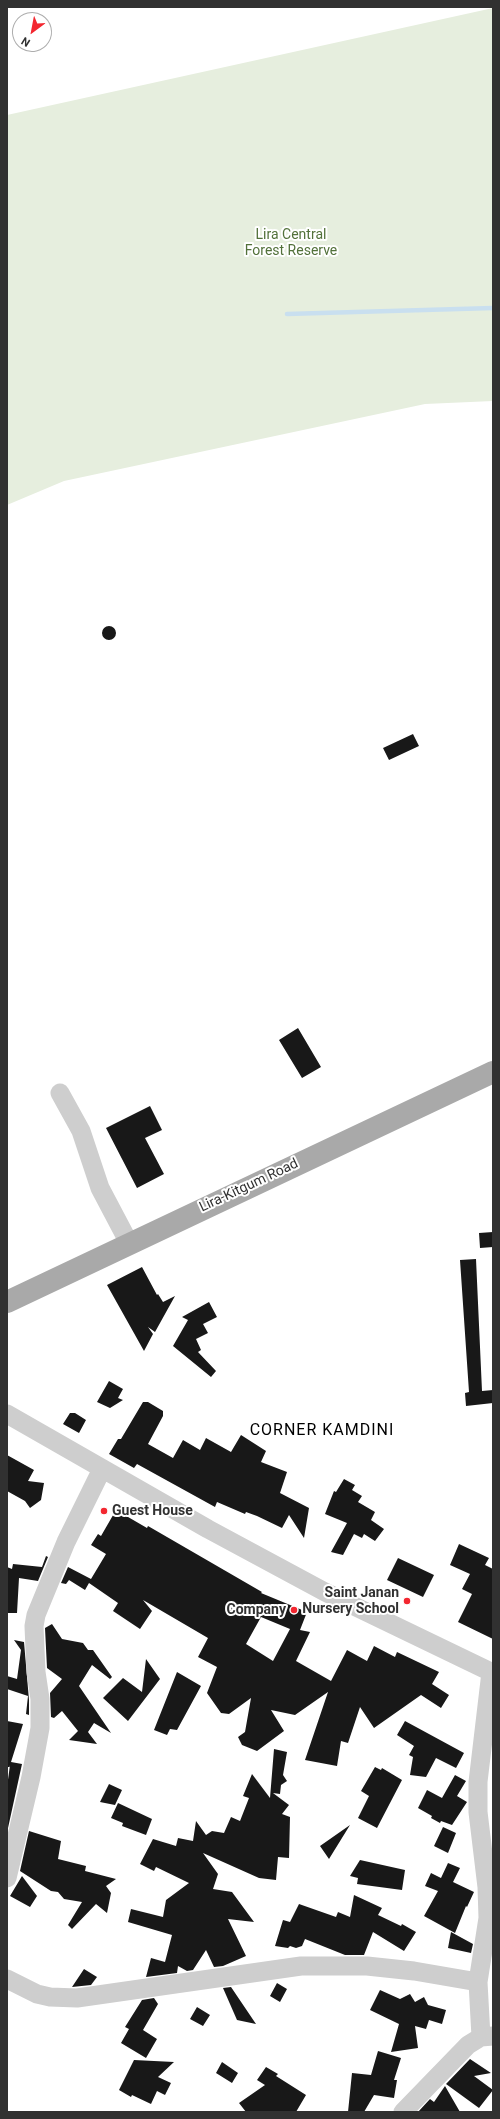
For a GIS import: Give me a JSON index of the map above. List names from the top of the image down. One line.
{"streets":{"main road":["Lira-Kitgum Road"]},"districts":["CORNER KAMDINI"],"parks":["Lira Central Forest Reserve"],"places":["Guest House","Saint Janan Nursery School","Company"],"north":"bottom left"}
